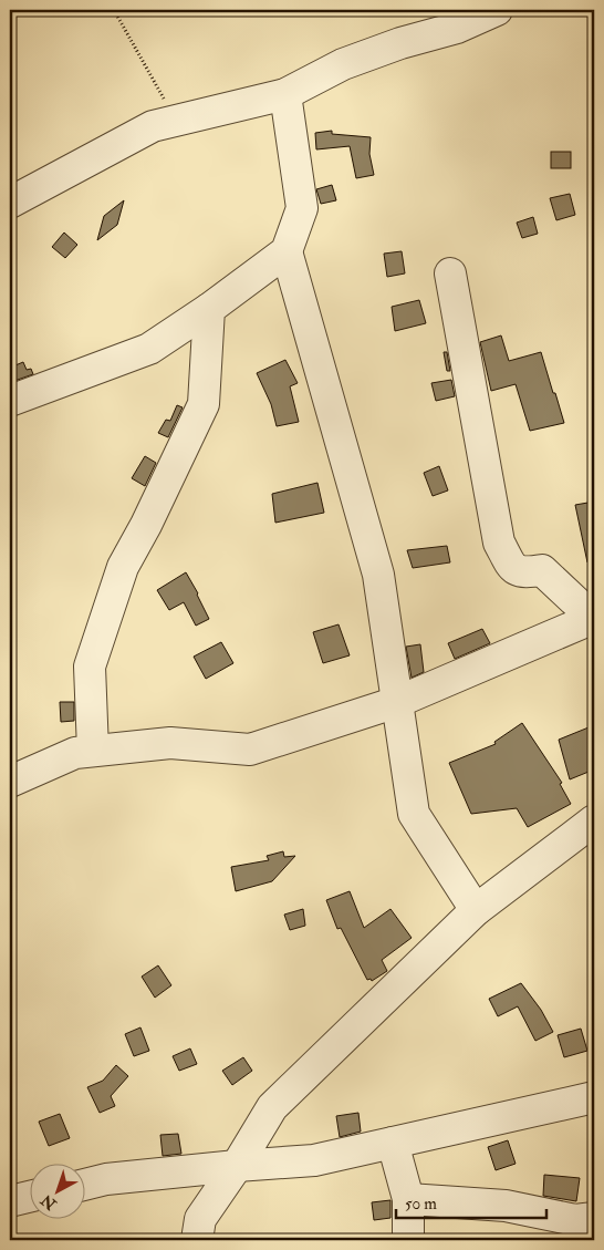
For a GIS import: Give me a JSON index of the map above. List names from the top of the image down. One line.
{"scale_bar":"50 m","north":"bottom left"}
